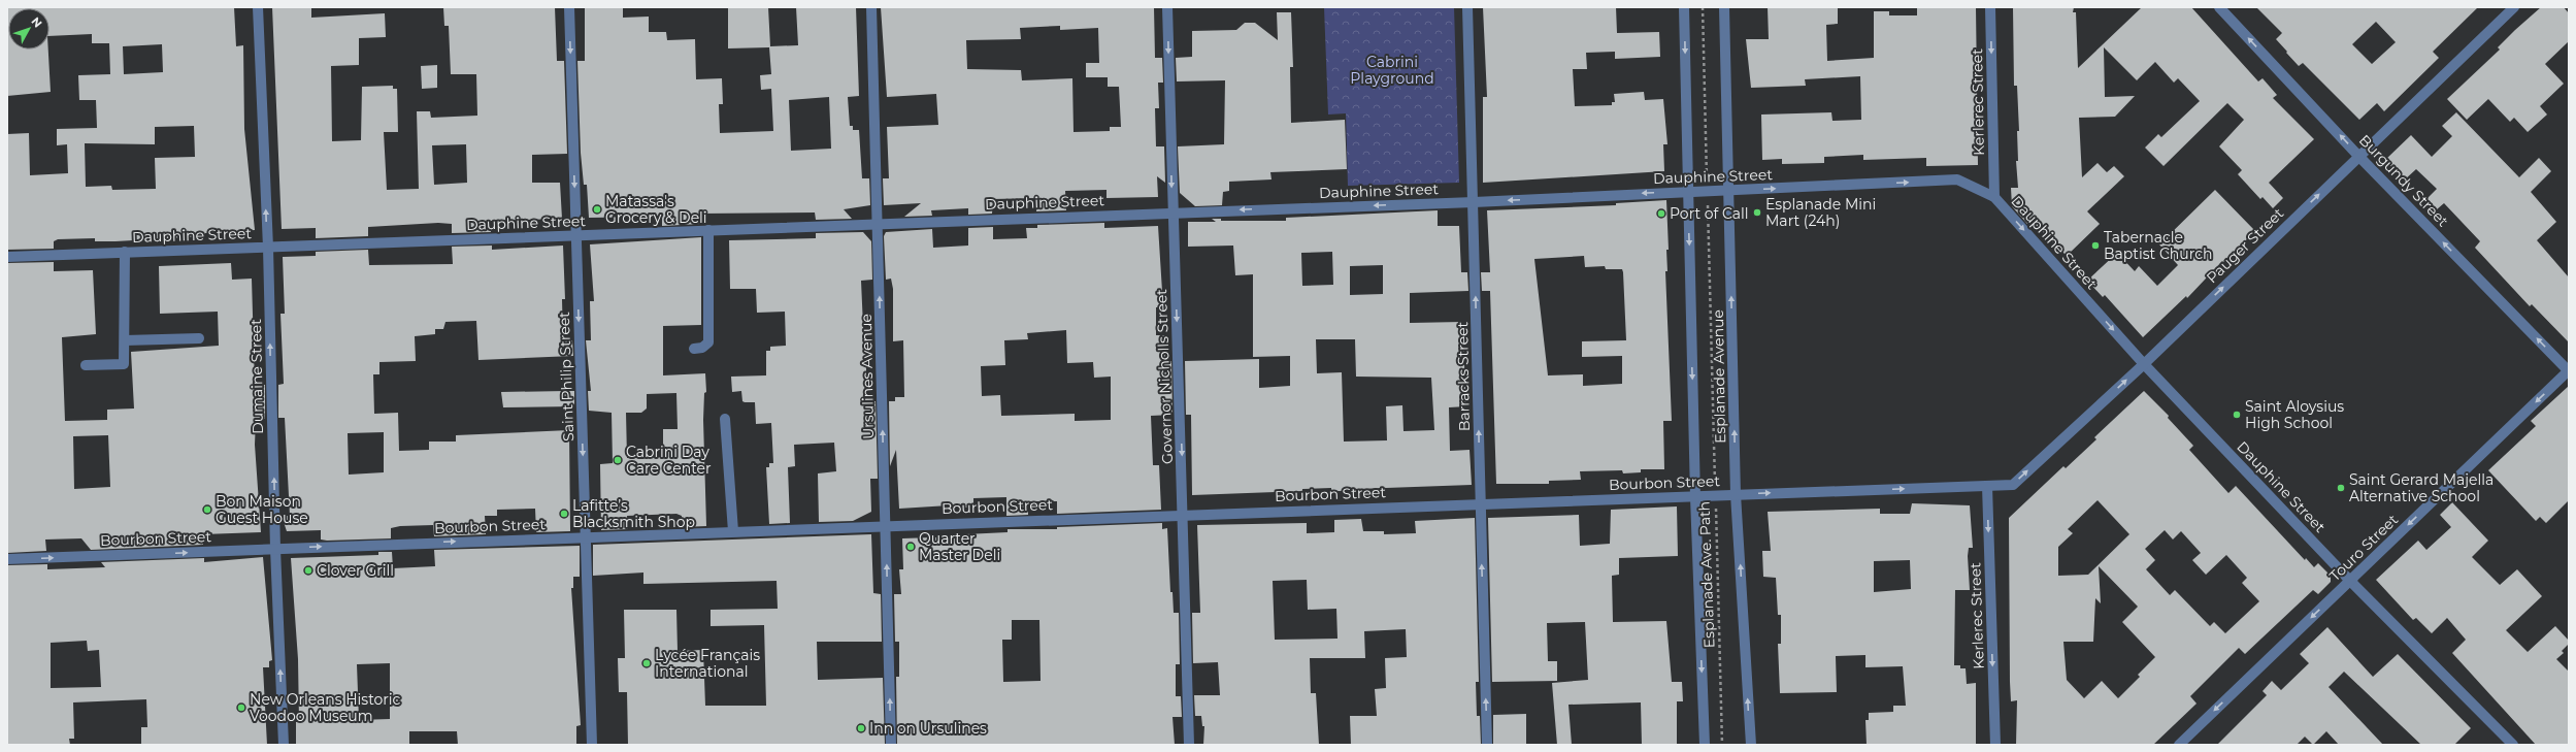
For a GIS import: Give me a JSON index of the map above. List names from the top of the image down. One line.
{"streets":{"street":["Kerlerec Street","Dauphine Street","Burgundy Street","Pauger Street","Dumaine Street","Saint Philip Street","Ursulines Avenue","Governor Nicholls Street","Barracks Street","Esplanade Avenue","Bourbon Street","Touro Street"],"path":["Esplanade Ave. Path"]},"crossings":[["Kerlerec Street","Dauphine Street"],["Kerlerec Street","Pauger Street"],["Kerlerec Street","Bourbon Street"],["Dauphine Street","Pauger Street"],["Dauphine Street","Dumaine Street"],["Dauphine Street","Saint Philip Street"],["Dauphine Street","Ursulines Avenue"],["Dauphine Street","Governor Nicholls Street"],["Dauphine Street","Barracks Street"],["Dauphine Street","Esplanade Avenue"],["Dauphine Street","Touro Street"],["Dauphine Street","Esplanade Ave. Path"],["Burgundy Street","Pauger Street"],["Burgundy Street","Touro Street"],["Pauger Street","Bourbon Street"],["Dumaine Street","Bourbon Street"],["Saint Philip Street","Bourbon Street"],["Ursulines Avenue","Bourbon Street"],["Governor Nicholls Street","Bourbon Street"],["Barracks Street","Bourbon Street"],["Esplanade Avenue","Bourbon Street"],["Bourbon Street","Esplanade Ave. Path"]],"one_way":["Kerlerec Street","Burgundy Street","Pauger Street","Dumaine Street","Saint Philip Street","Ursulines Avenue","Governor Nicholls Street","Barracks Street","Bourbon Street","Touro Street"],"parks":["Cabrini Playground"],"places":["Matassa's Grocery & Deli","Esplanade Mini Mart (24h)","Port of Call","Tabernacle Baptist Church","Saint Aloysius High School","Cabrini Day Care Center","Saint Gerard Majella Alternative School","Bon Maison Guest House","Lafitte’s Blacksmith Shop","Quarter Master Deli","Clover Grill","Lycée Français International","New Orleans Historic Voodoo Museum","Inn on Ursulines"],"north":"top right"}
